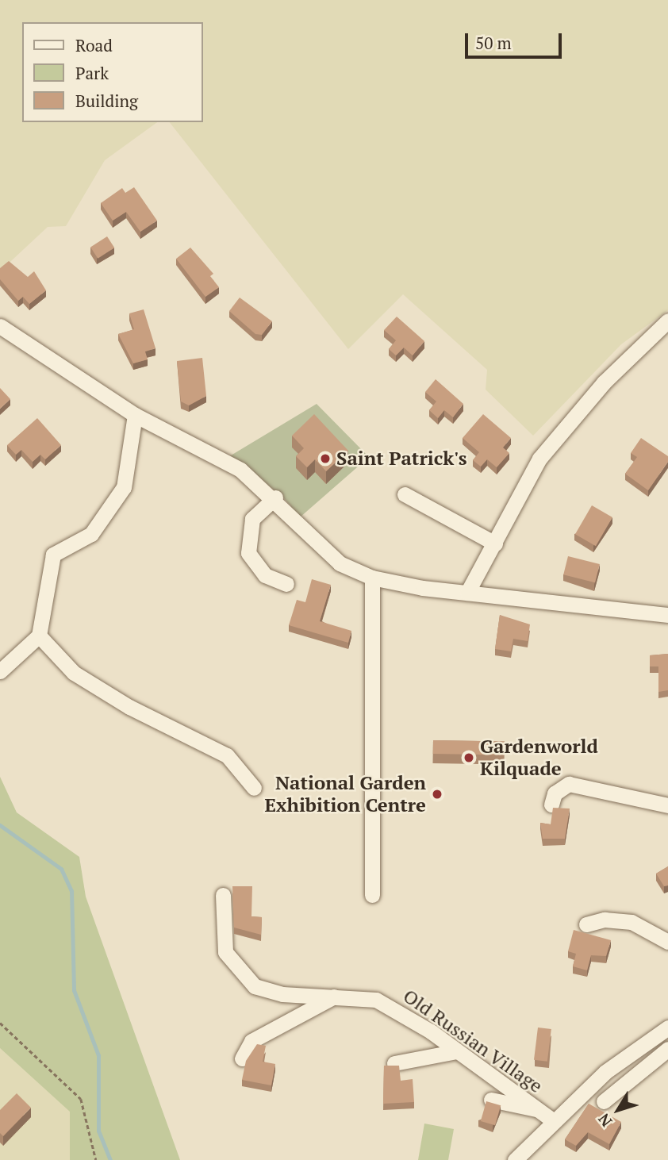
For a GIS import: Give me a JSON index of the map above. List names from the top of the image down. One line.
{"streets":{"street":["Old Russian Village"]},"places":["Saint Patrick's","Gardenworld Kilquade","National Garden Exhibition Centre"],"legend":["Road","Park","Building"],"scale_bar":"50 m","north":"bottom left"}
